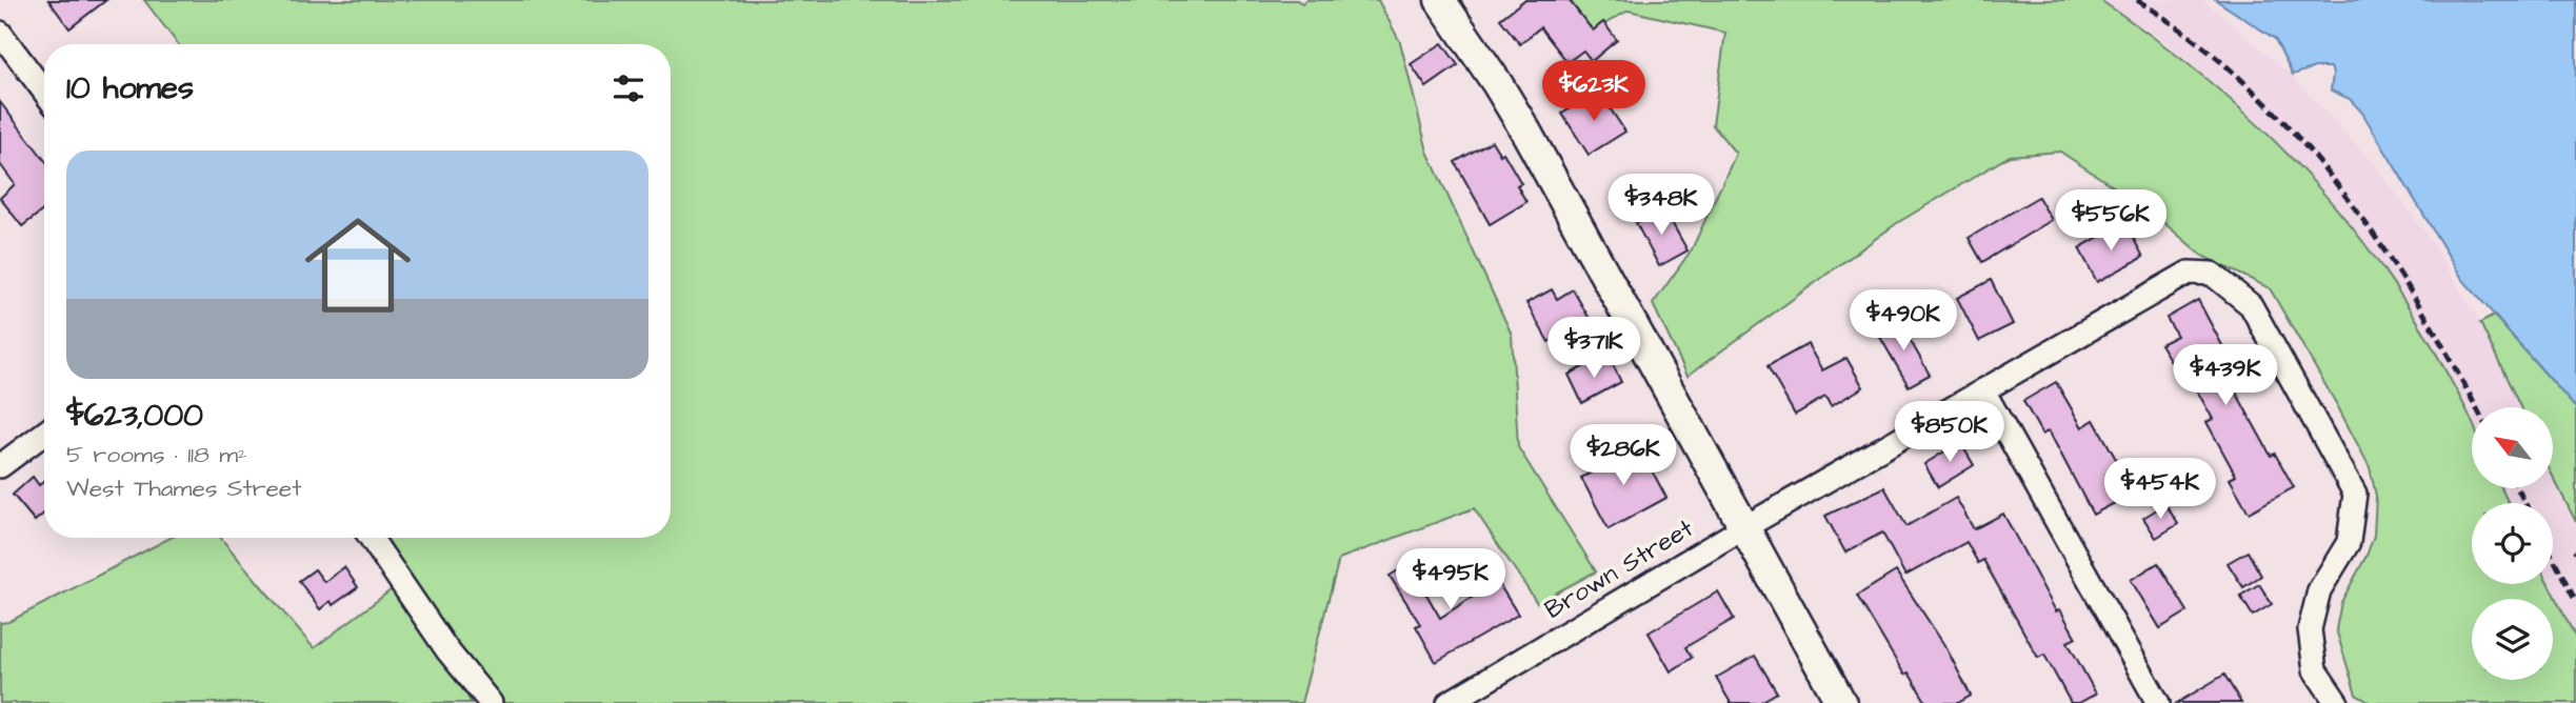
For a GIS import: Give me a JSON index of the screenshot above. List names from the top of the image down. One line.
{"streets":{"street":["Brown Street"]},"north":"top left","page":{"heading":"10 homes","price":["$623K","$348K","$556K","$490K","$371K","$439K","$850K","$286K","$454K","$495K"],"list":[{"name":"$623,000","note":"5 rooms · 118 m² · West Thames Street"}]}}
